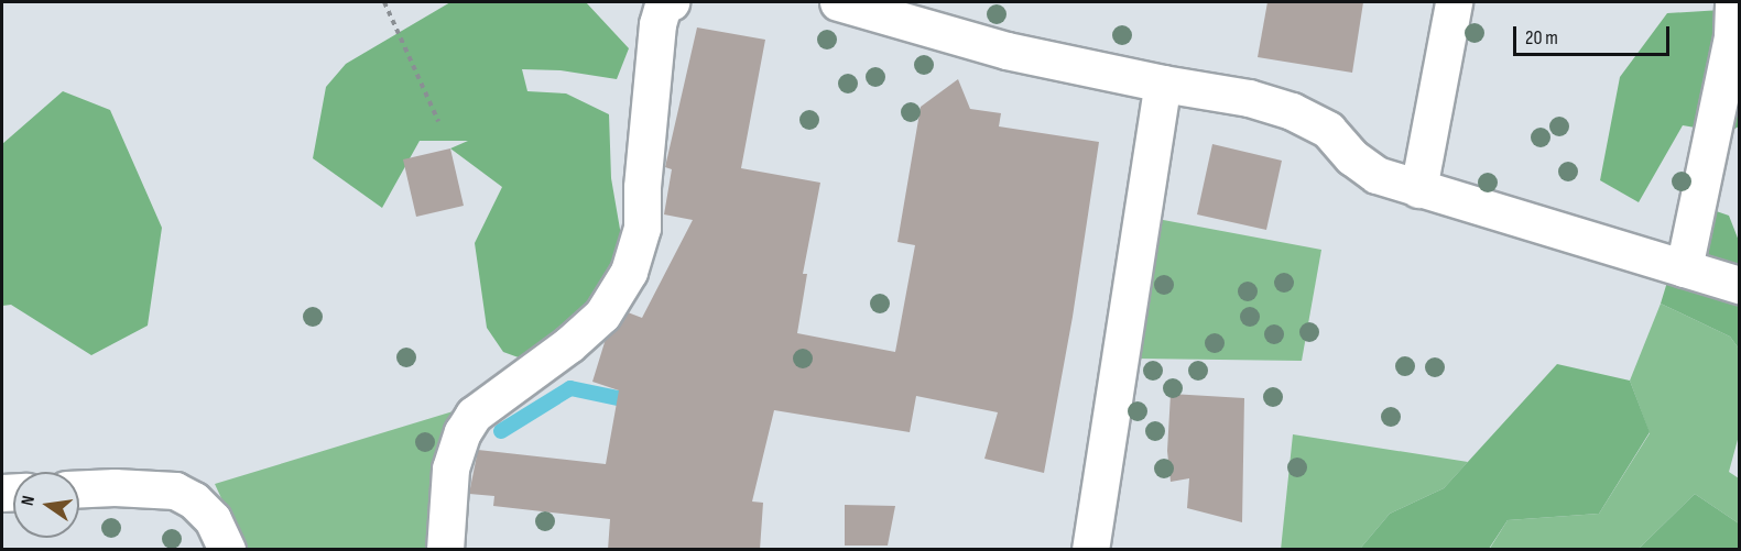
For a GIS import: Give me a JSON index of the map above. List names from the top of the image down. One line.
{"scale_bar":"20 m","north":"left"}
